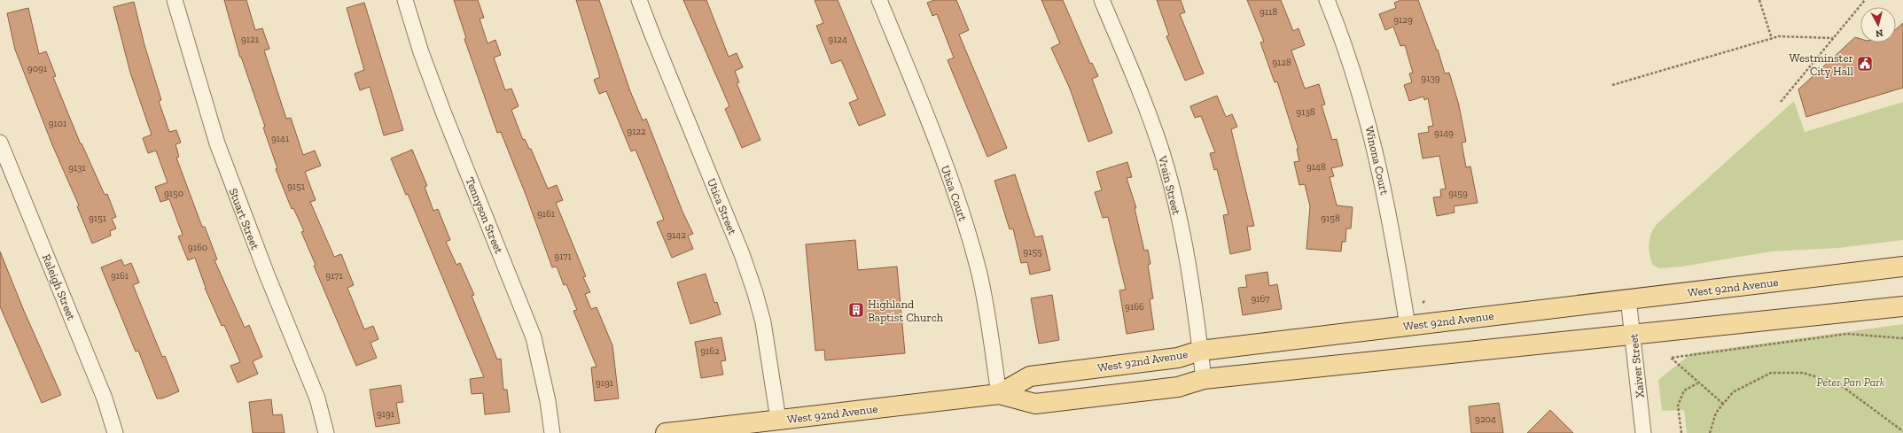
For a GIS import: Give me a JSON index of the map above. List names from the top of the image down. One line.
{"streets":{"main road":["West 92nd Avenue"],"street":["Winona Court","Vrain Street","Utica Court","Utica Street","Tennyson Street","Stuart Street","Raleigh Street","Xaiver Street"]},"crossings":[["Winona Court","West 92nd Avenue"],["Vrain Street","West 92nd Avenue"],["Utica Court","West 92nd Avenue"],["Utica Street","West 92nd Avenue"],["West 92nd Avenue","Xaiver Street"]],"parks":["Peter Pan Park"],"places":{"public building":["Westminster City Hall"],"building":["Highland Baptist Church"]},"house_numbers":["9118","9129","9121","9124","9128","9091","9139","9138","9101","9122","9149","9141","9148","9131","9151","9150","9159","9161","9151","9158","9142","9160","9155","9171","9161","9171","9167","9166","9162","9191","9191","9204"],"north":"bottom"}
